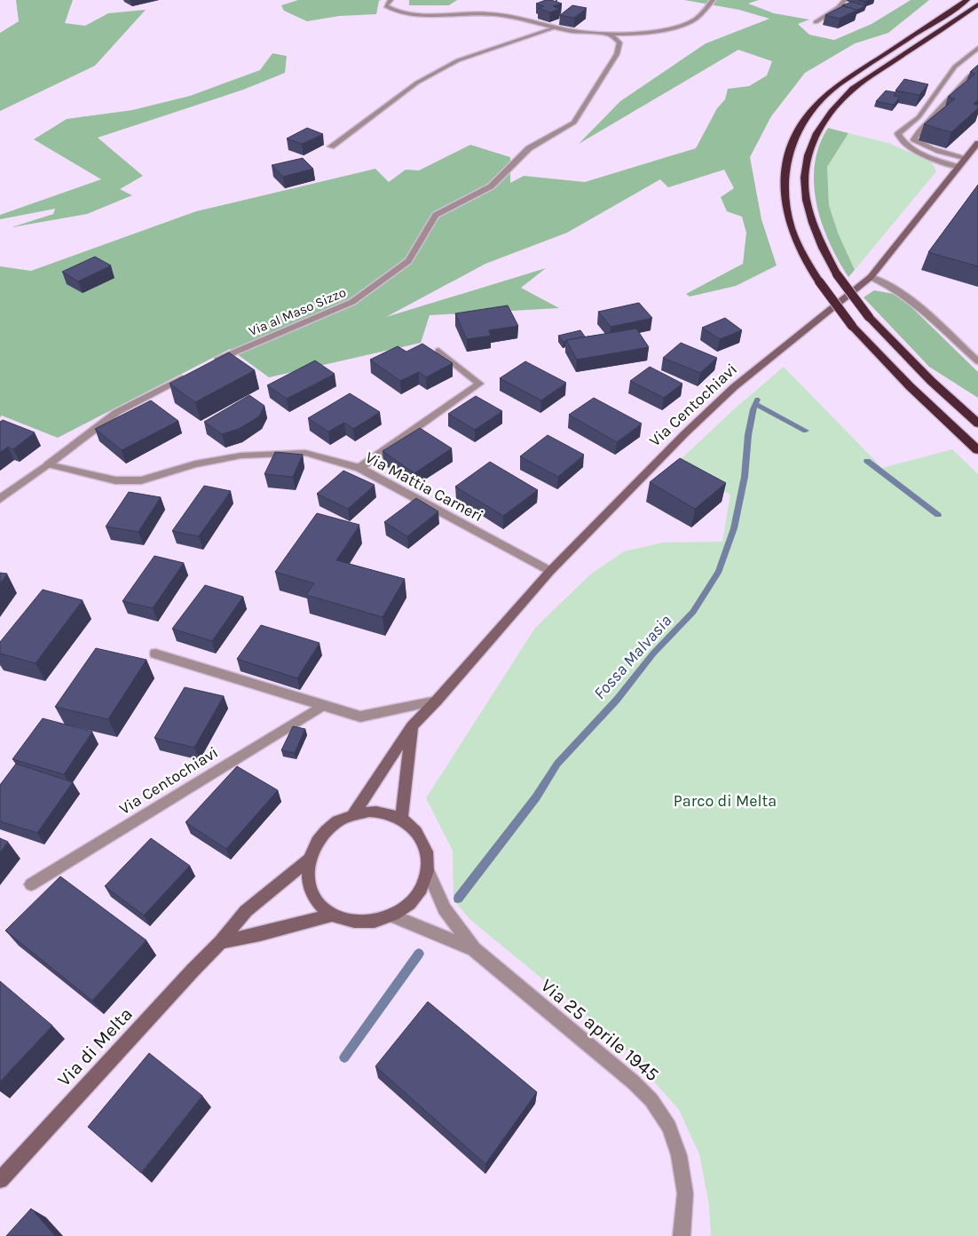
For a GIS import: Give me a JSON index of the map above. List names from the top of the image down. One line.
{"streets":{"street":["Via al Maso Sizzo","Via Centochiavi","Via Mattia Carneri","Via 25 aprile 1945","Via di Melta"]},"crossings":[["Via Centochiavi","Via Mattia Carneri"],["Via Centochiavi","Via 25 aprile 1945"],["Via Centochiavi","Via di Melta"],["Via 25 aprile 1945","Via di Melta"]],"water":["Fossa Malvasia"],"parks":["Parco di Melta"]}
